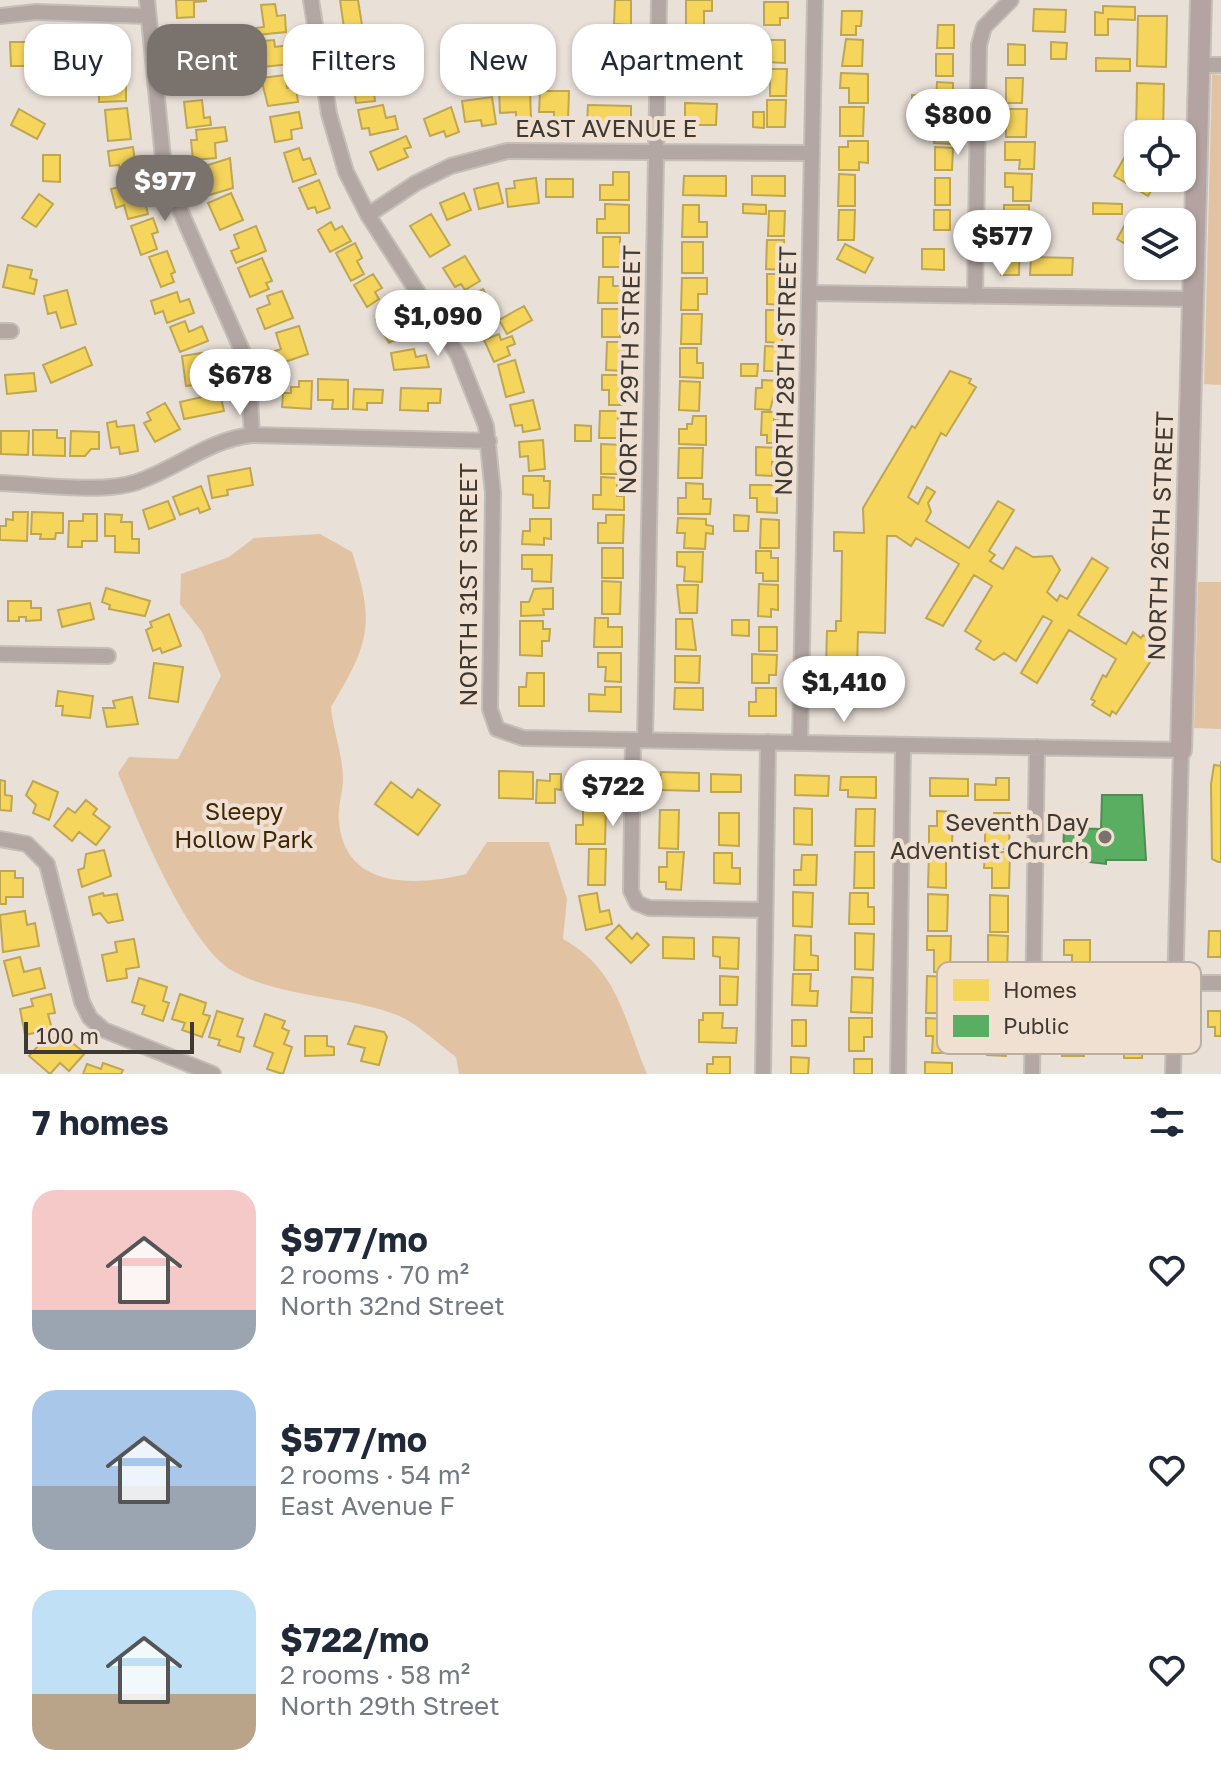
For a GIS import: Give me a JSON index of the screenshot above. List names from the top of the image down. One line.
{"streets":{"street":["EAST AVENUE E","NORTH 29TH STREET","NORTH 28TH STREET","NORTH 26TH STREET","NORTH 31ST STREET"]},"crossings":[["EAST AVENUE E","NORTH 29TH STREET"],["EAST AVENUE E","NORTH 28TH STREET"],["EAST AVENUE E","NORTH 31ST STREET"],["NORTH 29TH STREET","NORTH 31ST STREET"]],"parks":["Sleepy Hollow Park"],"places":["Seventh Day Adventist Church"],"legend":["Homes","Public"],"scale_bar":"100 m","page":{"chip":["Buy","Rent","Filters","New","Apartment"],"price":["$800","$977","$577","$1,090","$678","$1,410","$722"],"scale":"100 m","heading":"7 homes","list":[{"name":"$977/mo","note":"2 rooms · 70 m² · North 32nd Street"},{"name":"$577/mo","note":"2 rooms · 54 m² · East Avenue F"},{"name":"$722/mo","note":"2 rooms · 58 m² · North 29th Street"}]}}
